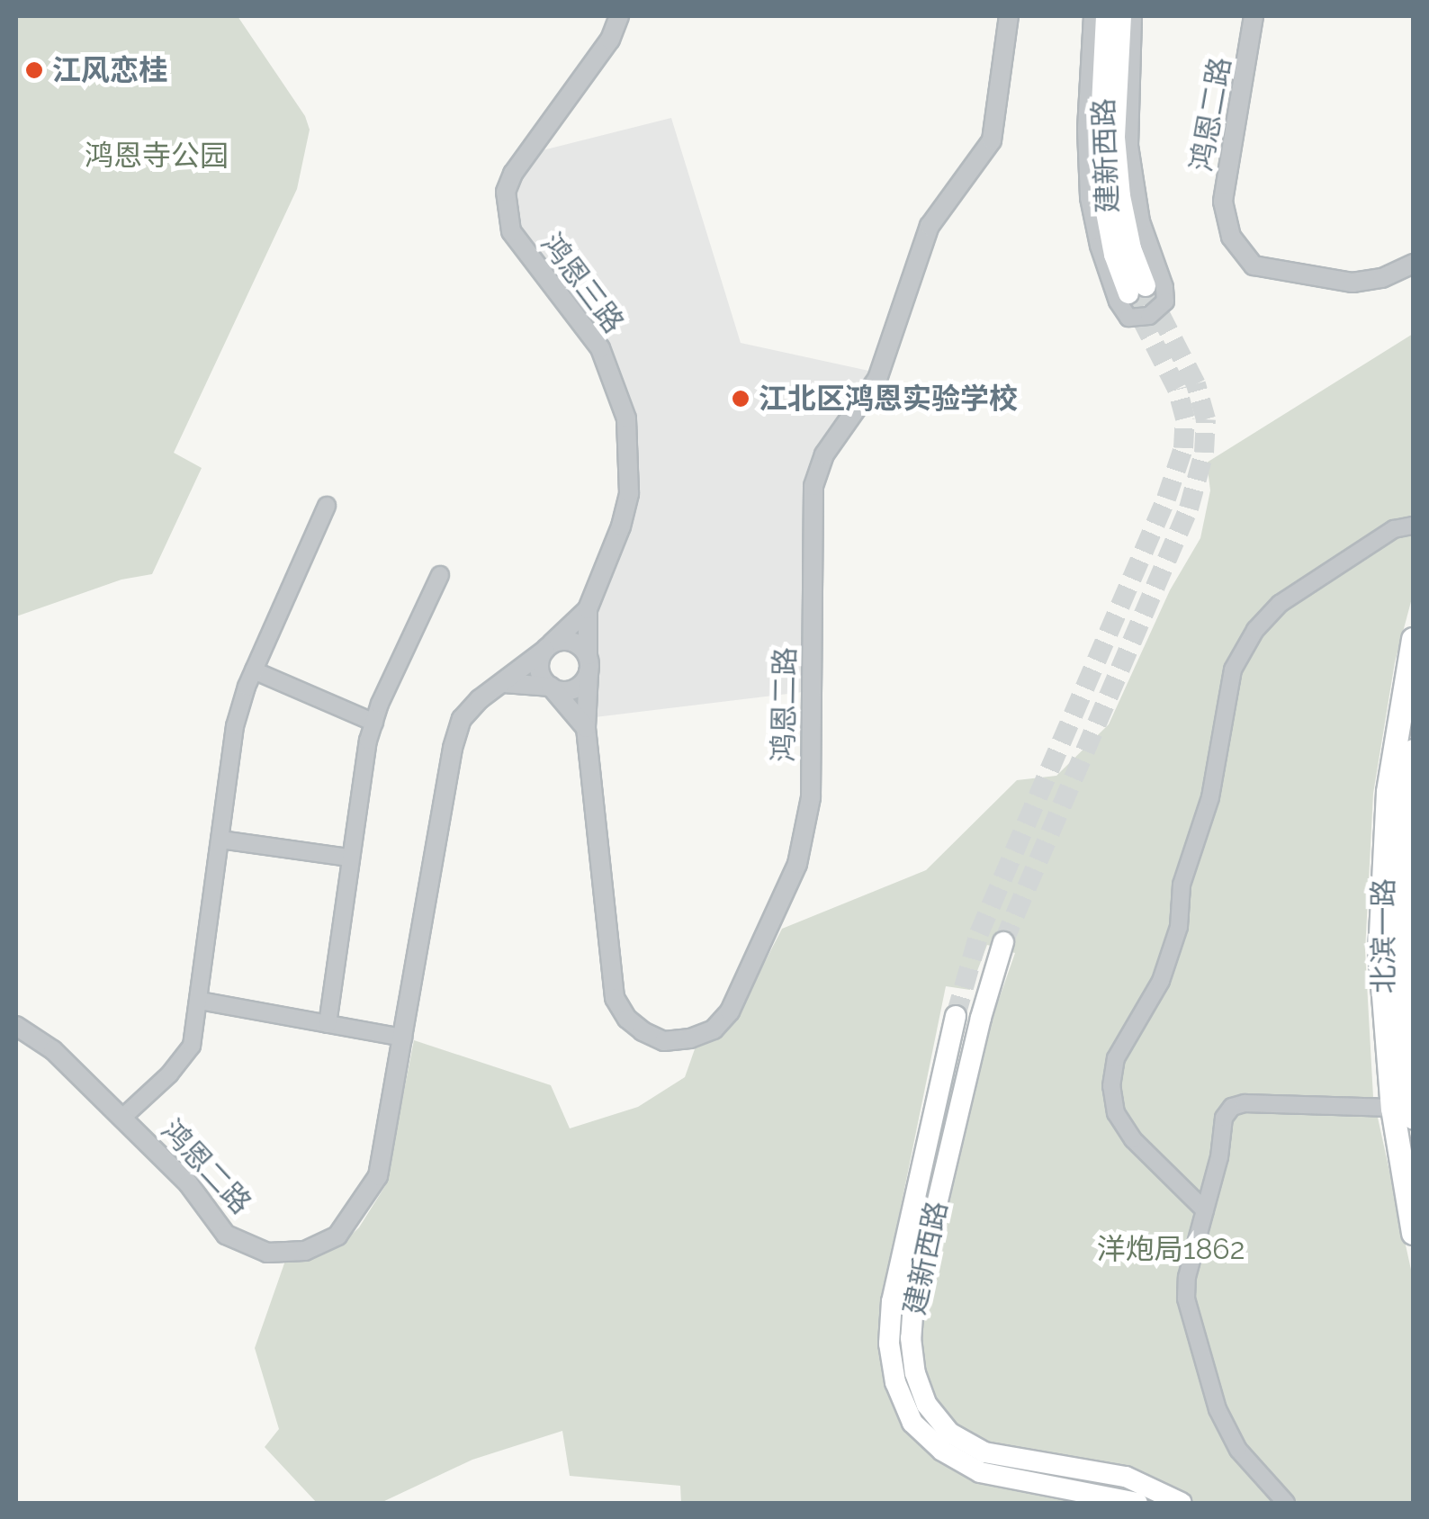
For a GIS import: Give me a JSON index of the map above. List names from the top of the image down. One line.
{"streets":{"main road":["建新西路","北滨一路"],"street":["鸿恩二路","鸿恩三路"]},"crossings":[["鸿恩二路","鸿恩三路"]],"parks":["鸿恩寺公园","洋炮局1862"],"places":["江风恋桂","江北区鸿恩实验学校"]}
